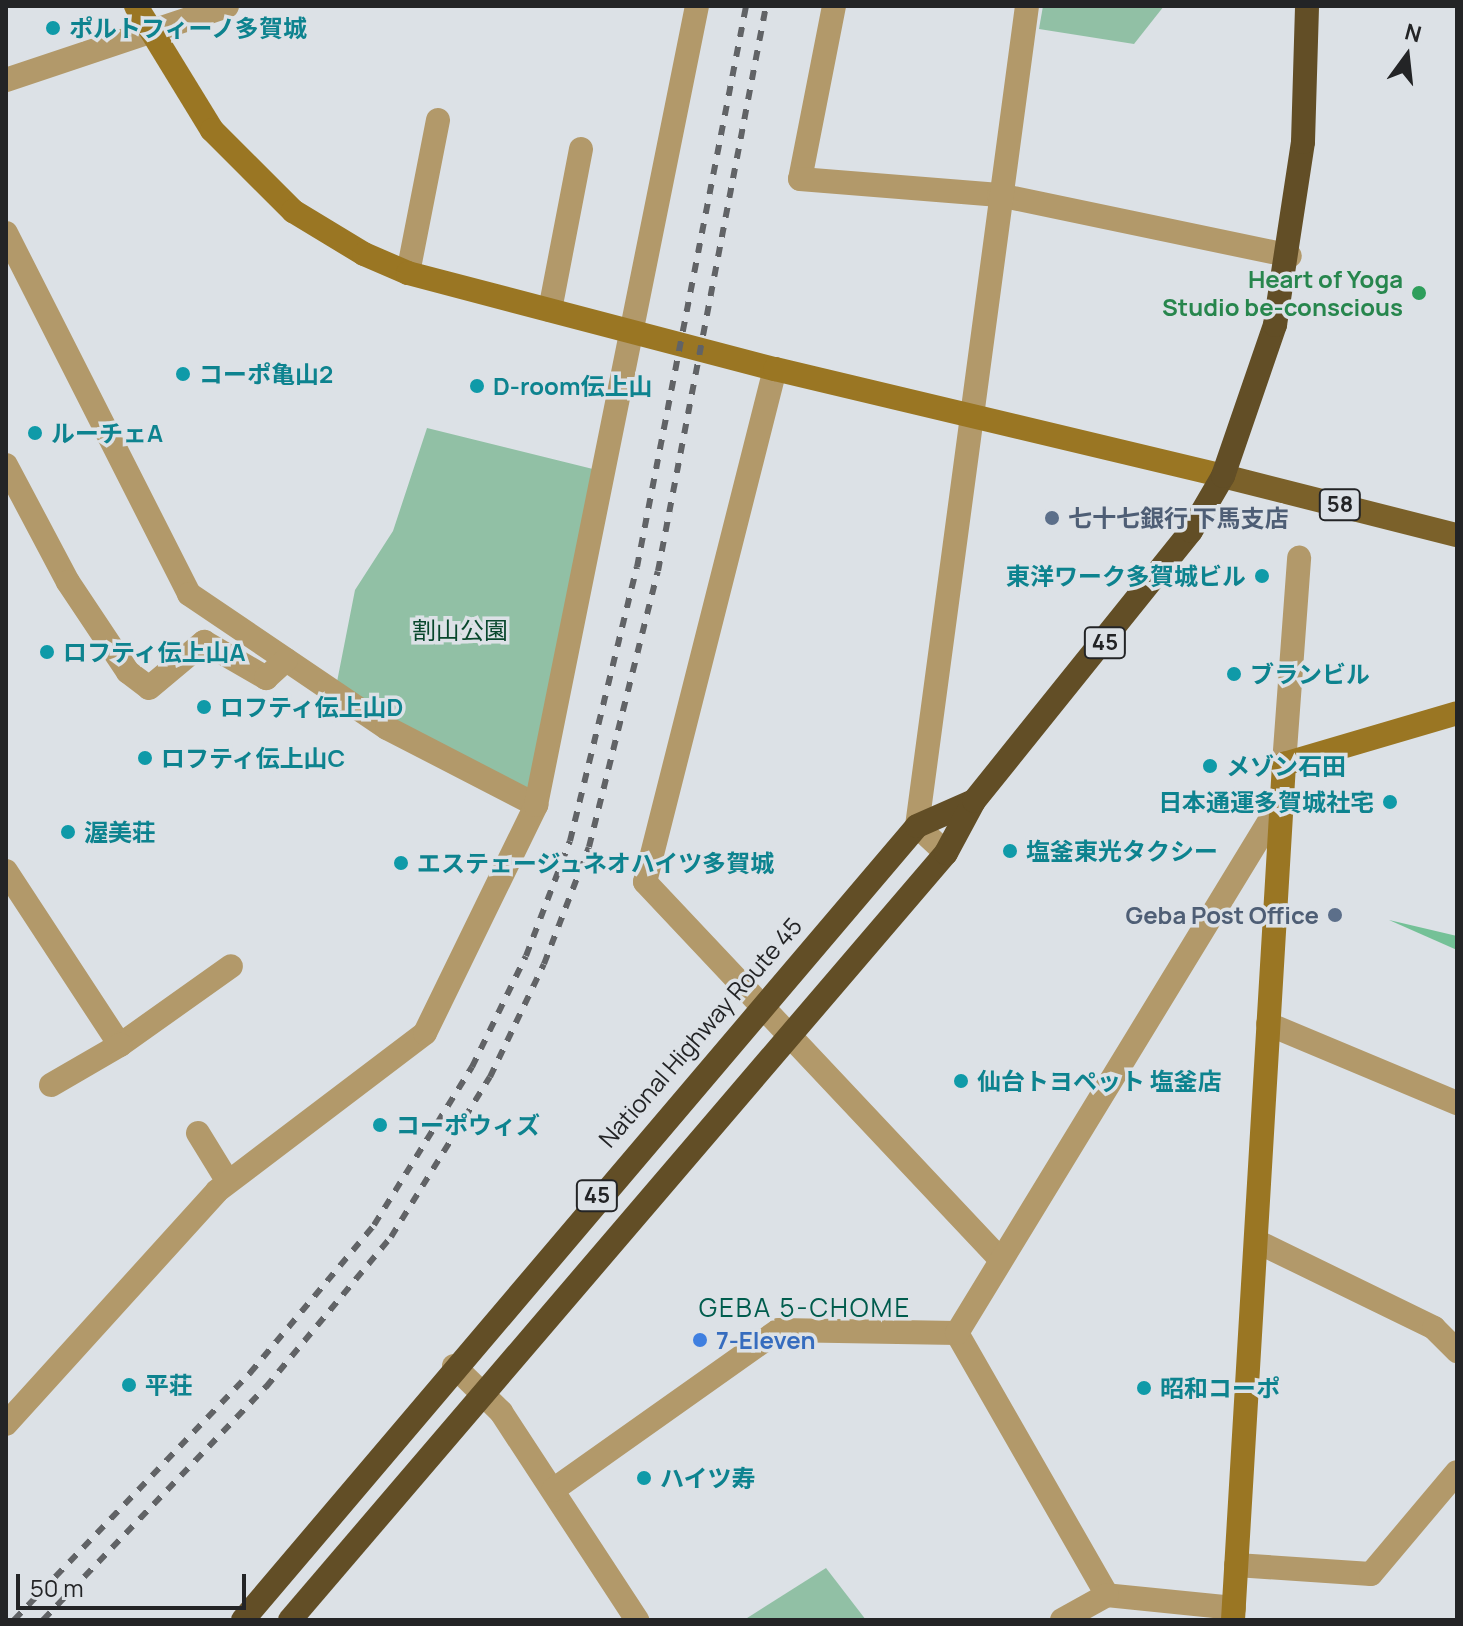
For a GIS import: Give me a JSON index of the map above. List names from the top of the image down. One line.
{"streets":{"highway":["45","National Highway Route 45"],"main road":["58"]},"crossings":[["58","National Highway Route 45"]],"districts":["GEBA 5-CHOME"],"parks":["割山公園"],"places":["ポルトフィーノ多賀城","Heart of Yoga Studio be-conscious","コーポ亀山2","D-room伝上山","ルーチェA","七十七銀行 下馬支店","東洋ワーク多賀城ビル","ロフティ伝上山A","ブランビル","ロフティ伝上山D","ロフティ伝上山C","メゾン石田","日本通運多賀城社宅","渥美荘","塩釜東光タクシー","エステェージュネオハイツ多賀城","Geba Post Office","仙台トヨペット 塩釜店","コーポウィズ","7-Eleven","平荘","昭和コーポ","ハイツ寿"],"scale_bar":"50 m","north":"top"}
